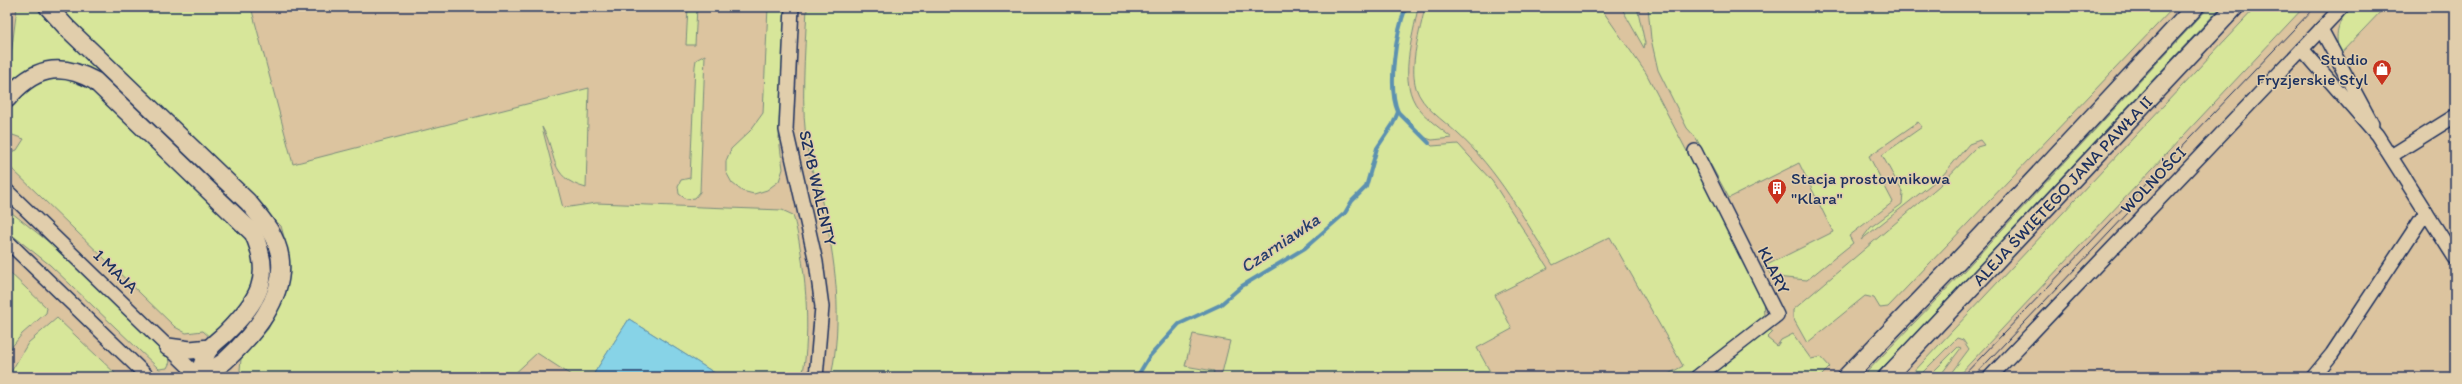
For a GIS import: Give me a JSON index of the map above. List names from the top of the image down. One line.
{"streets":{"main road":["ALEJA ŚWIĘTEGO JANA PAWŁA II"],"street":["WOLNOŚCI","SZYB WALENTY","KLARY","1 MAJA"]},"water":["Czarniawka"],"places":{"shop":["Studio Fryzjerskie Styl"],"building":["Stacja prostownikowa \"Klara\""]}}
